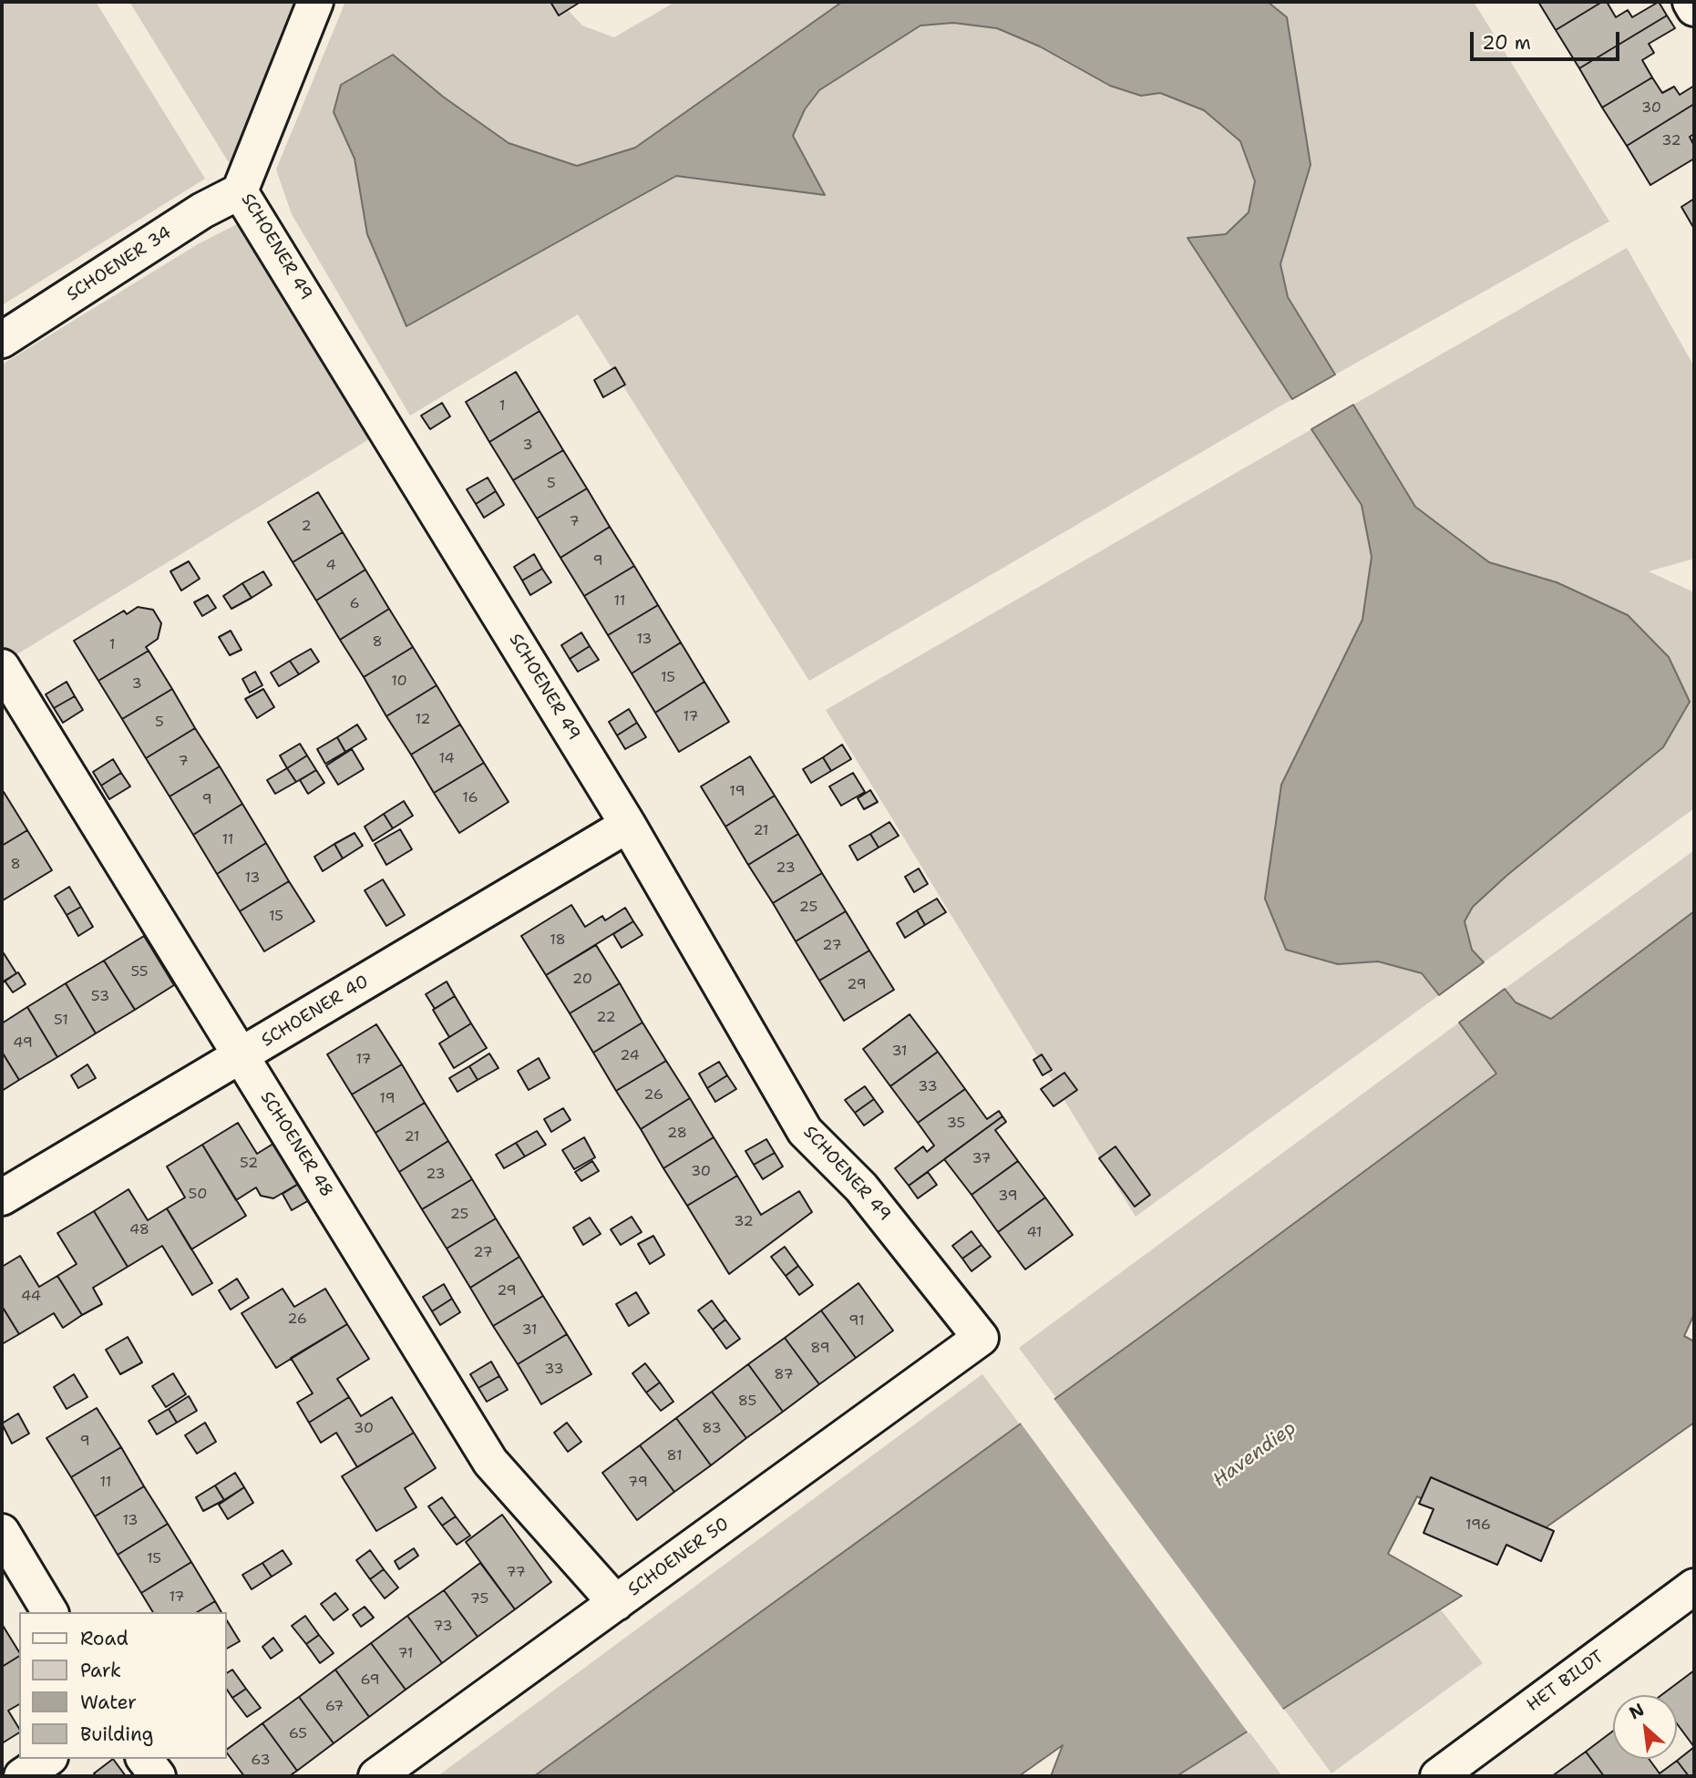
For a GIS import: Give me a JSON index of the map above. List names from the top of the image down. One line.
{"streets":{"street":["SCHOENER 49","SCHOENER 34","SCHOENER 40","SCHOENER 48","SCHOENER 50","HET BILDT"]},"crossings":[["SCHOENER 49","SCHOENER 34"],["SCHOENER 49","SCHOENER 40"],["SCHOENER 49","SCHOENER 50"],["SCHOENER 40","SCHOENER 48"],["SCHOENER 48","SCHOENER 50"]],"water":["Havendiep"],"house_numbers":["30","32","1","3","5","7","2","9","4","11","6","13","8","1","15","10","3","17","12","5","14","7","19","16","9","21","11","8","23","13","25","15","18","27","55","20","29","53","22","51","49","31","24","17","33","26","19","35","28","21","37","52","30","23","50","39","25","32","48","41","27","29","44","26","91","31","89","33","87","85","30","83","9","81","11","79","13","196","15","77","17","75","73","71","69","67","65","63"],"legend":["Road","Park","Water","Building"],"scale_bar":"20 m","north":"top left"}
